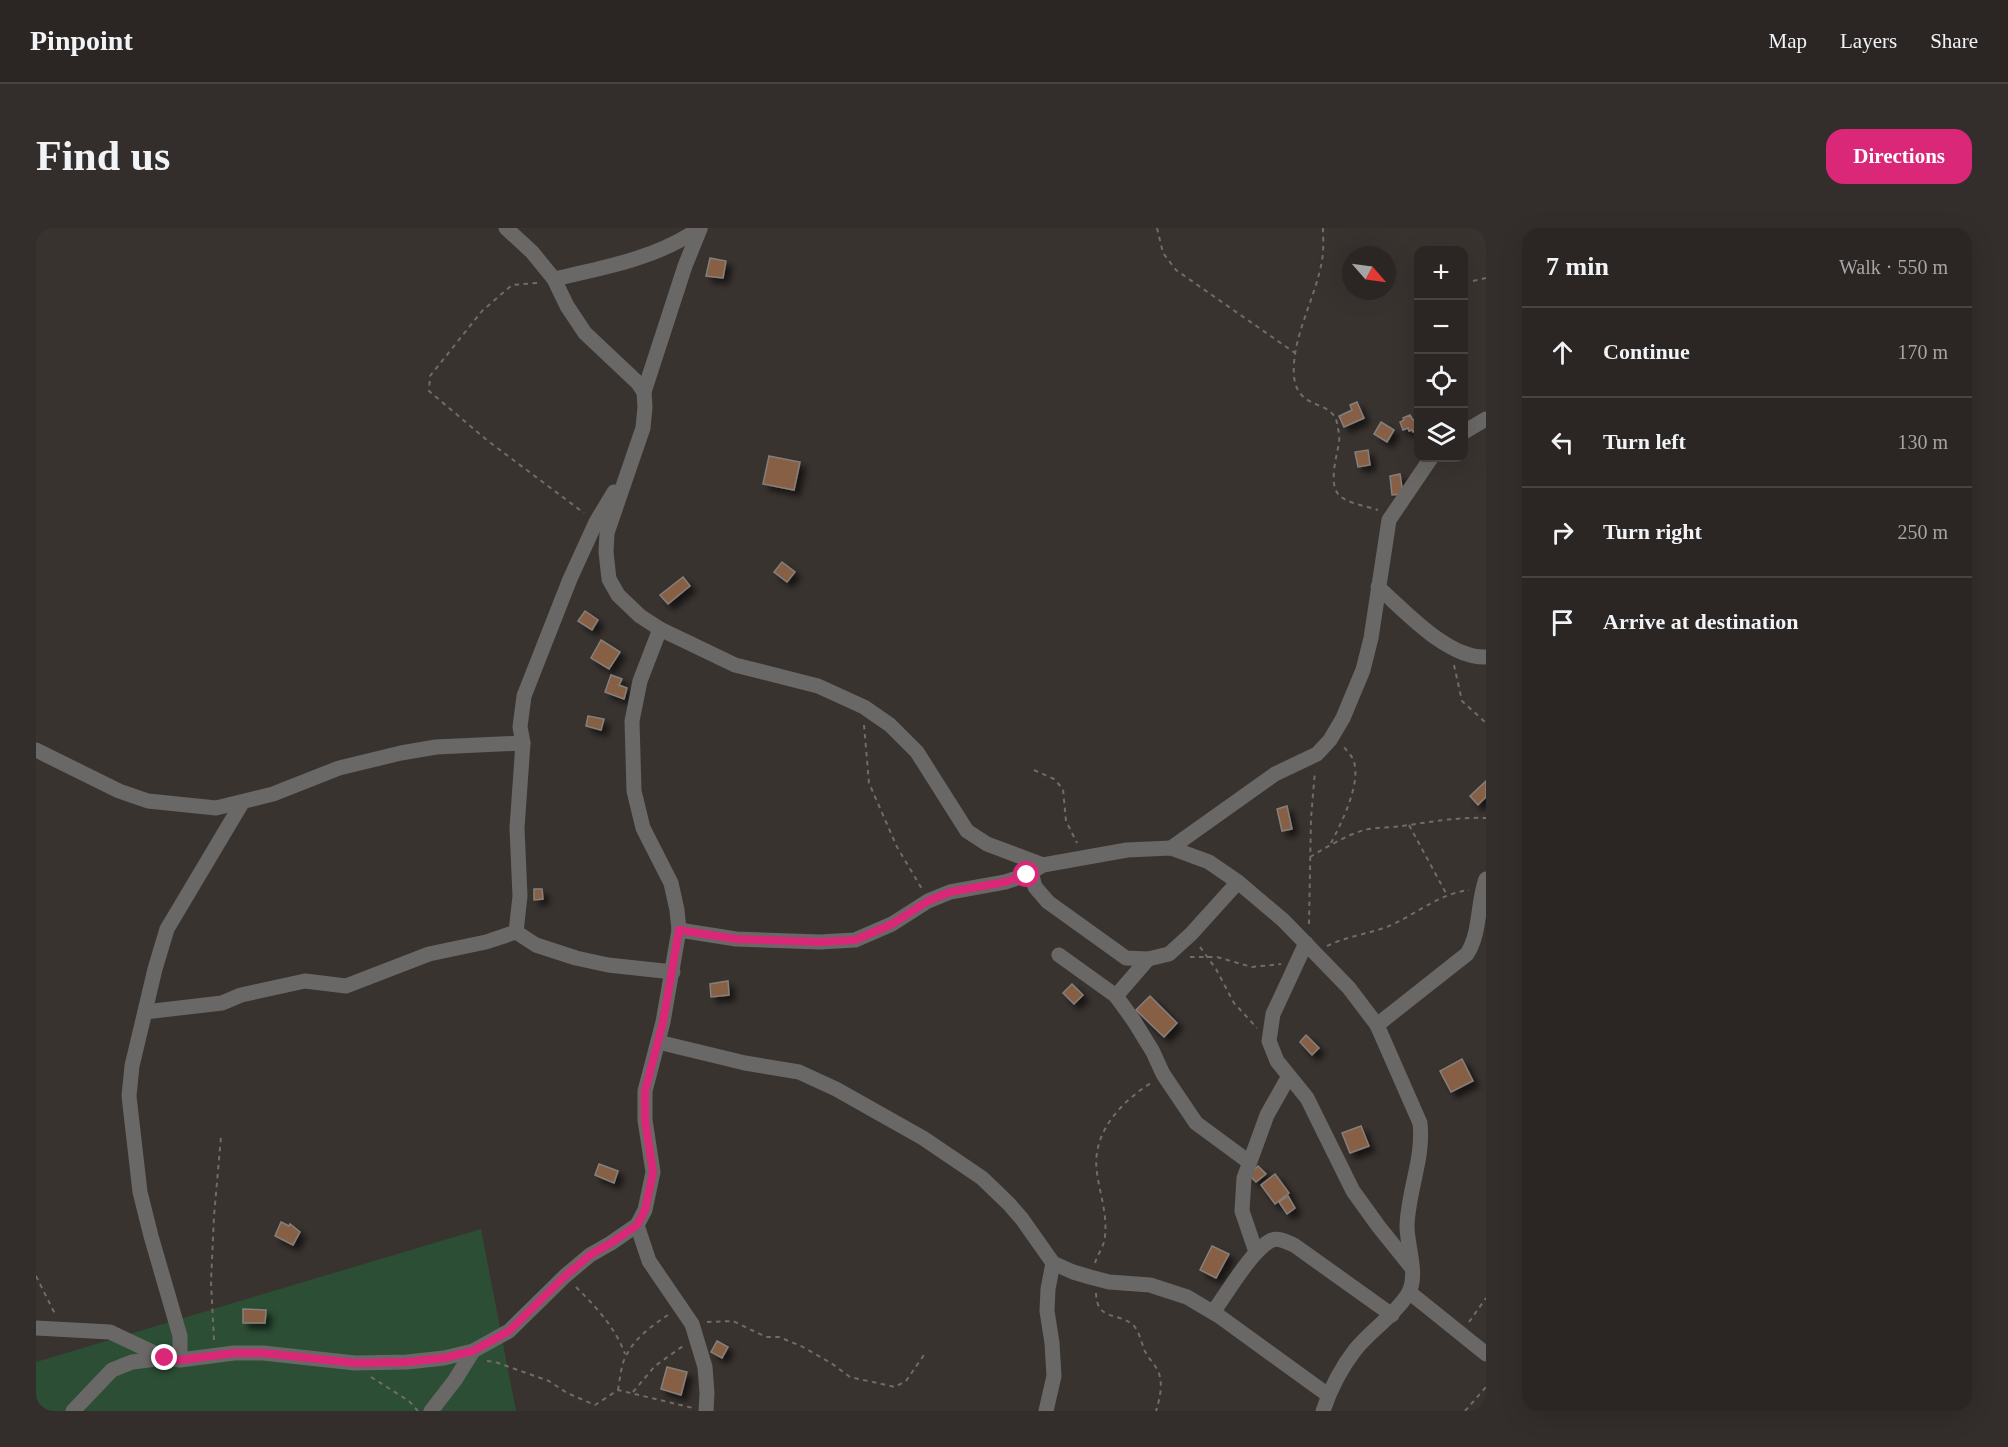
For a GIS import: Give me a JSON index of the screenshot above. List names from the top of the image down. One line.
{"north":"bottom right","page":{"header":"Pinpoint","nav":["Map","Layers","Share"],"buttons":"Directions","title":"Find us","heading":["7 min","Walk · 550 m"],"map_buttons":["+","−"],"list":[["Continue","170 m"],["Turn left","130 m"],["Turn right","250 m"],"Arrive at destination"]}}
